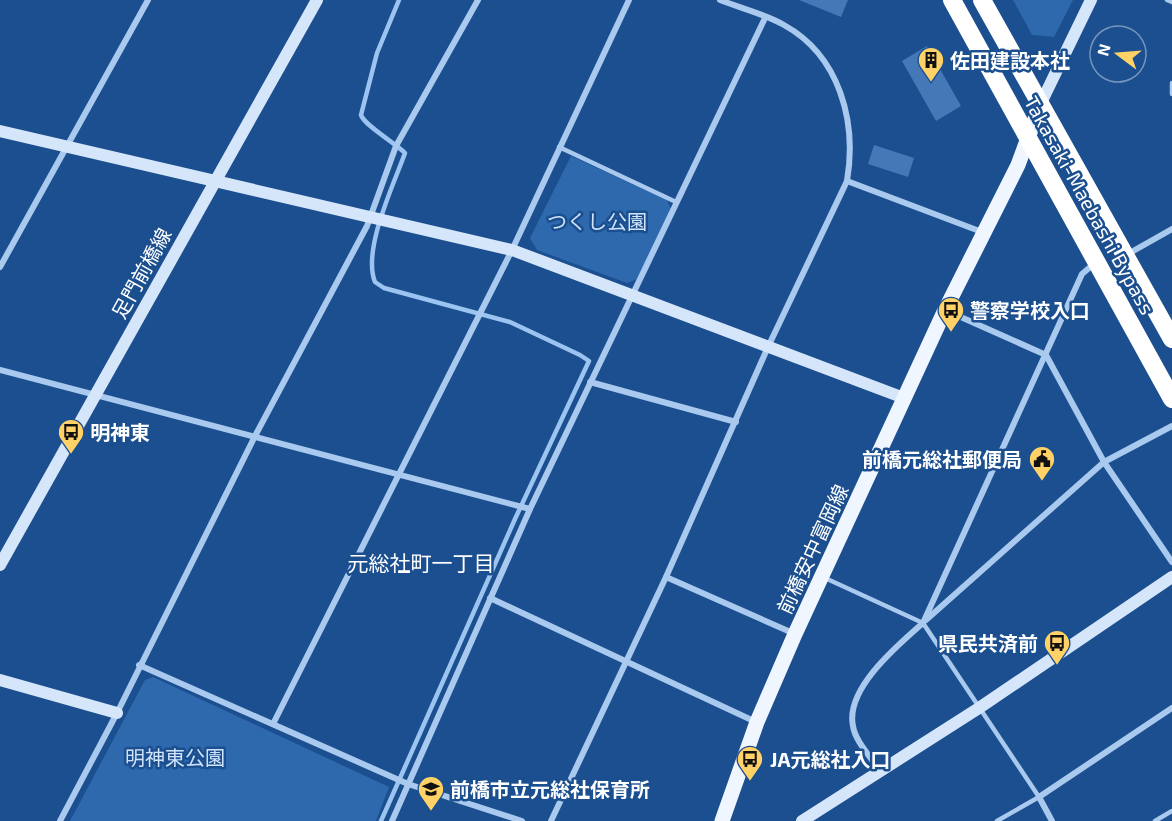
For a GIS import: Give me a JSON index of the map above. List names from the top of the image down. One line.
{"streets":{"highway":["Takasaki-Maebashi Bypass"],"main road":["前橋安中富岡線"],"street":["足門前橋線"]},"crossings":[["Takasaki-Maebashi Bypass","前橋安中富岡線"]],"districts":["元総社町一丁目"],"parks":["つくし公園","明神東公園"],"places":{"building":["佐田建設本社"],"bus stop":["警察学校入口","明神東","県民共済前","JA元総社入口"],"public building":["前橋元総社郵便局"],"school or university":["前橋市立元総社保育所"]},"north":"left"}
